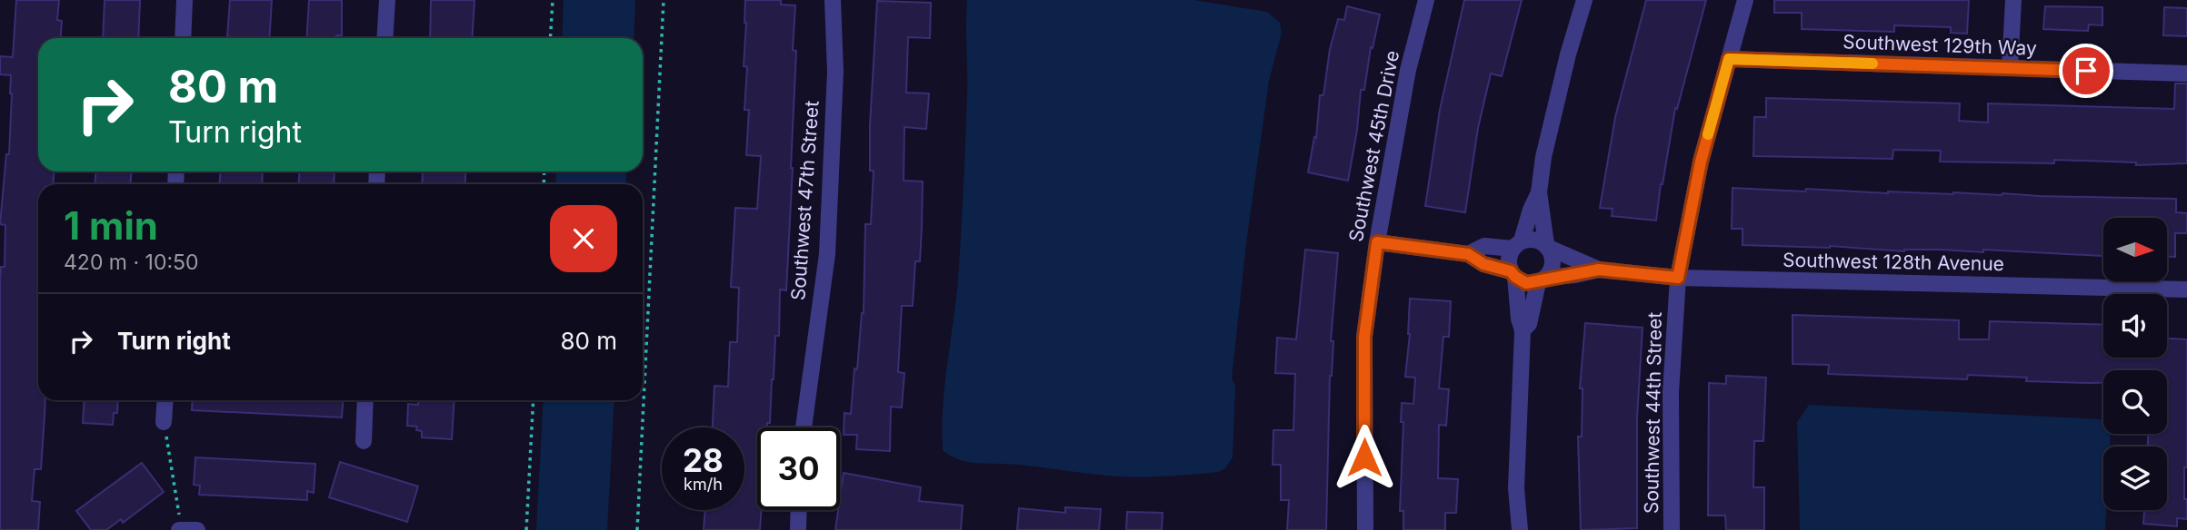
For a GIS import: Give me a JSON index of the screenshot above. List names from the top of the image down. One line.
{"streets":{"street":["Southwest 129th Way","Southwest 45th Drive","Southwest 47th Street","Southwest 128th Avenue","Southwest 44th Street"]},"crossings":[["Southwest 129th Way","Southwest 44th Street"],["Southwest 128th Avenue","Southwest 44th Street"]],"north":"right","page":{"turn":["80 m","Turn right"],"heading":["1 min","420 m · 10:50"],"list":[{"name":"Turn right","value":"80 m"}],"speed":"28 km/h","limit":"30"}}
